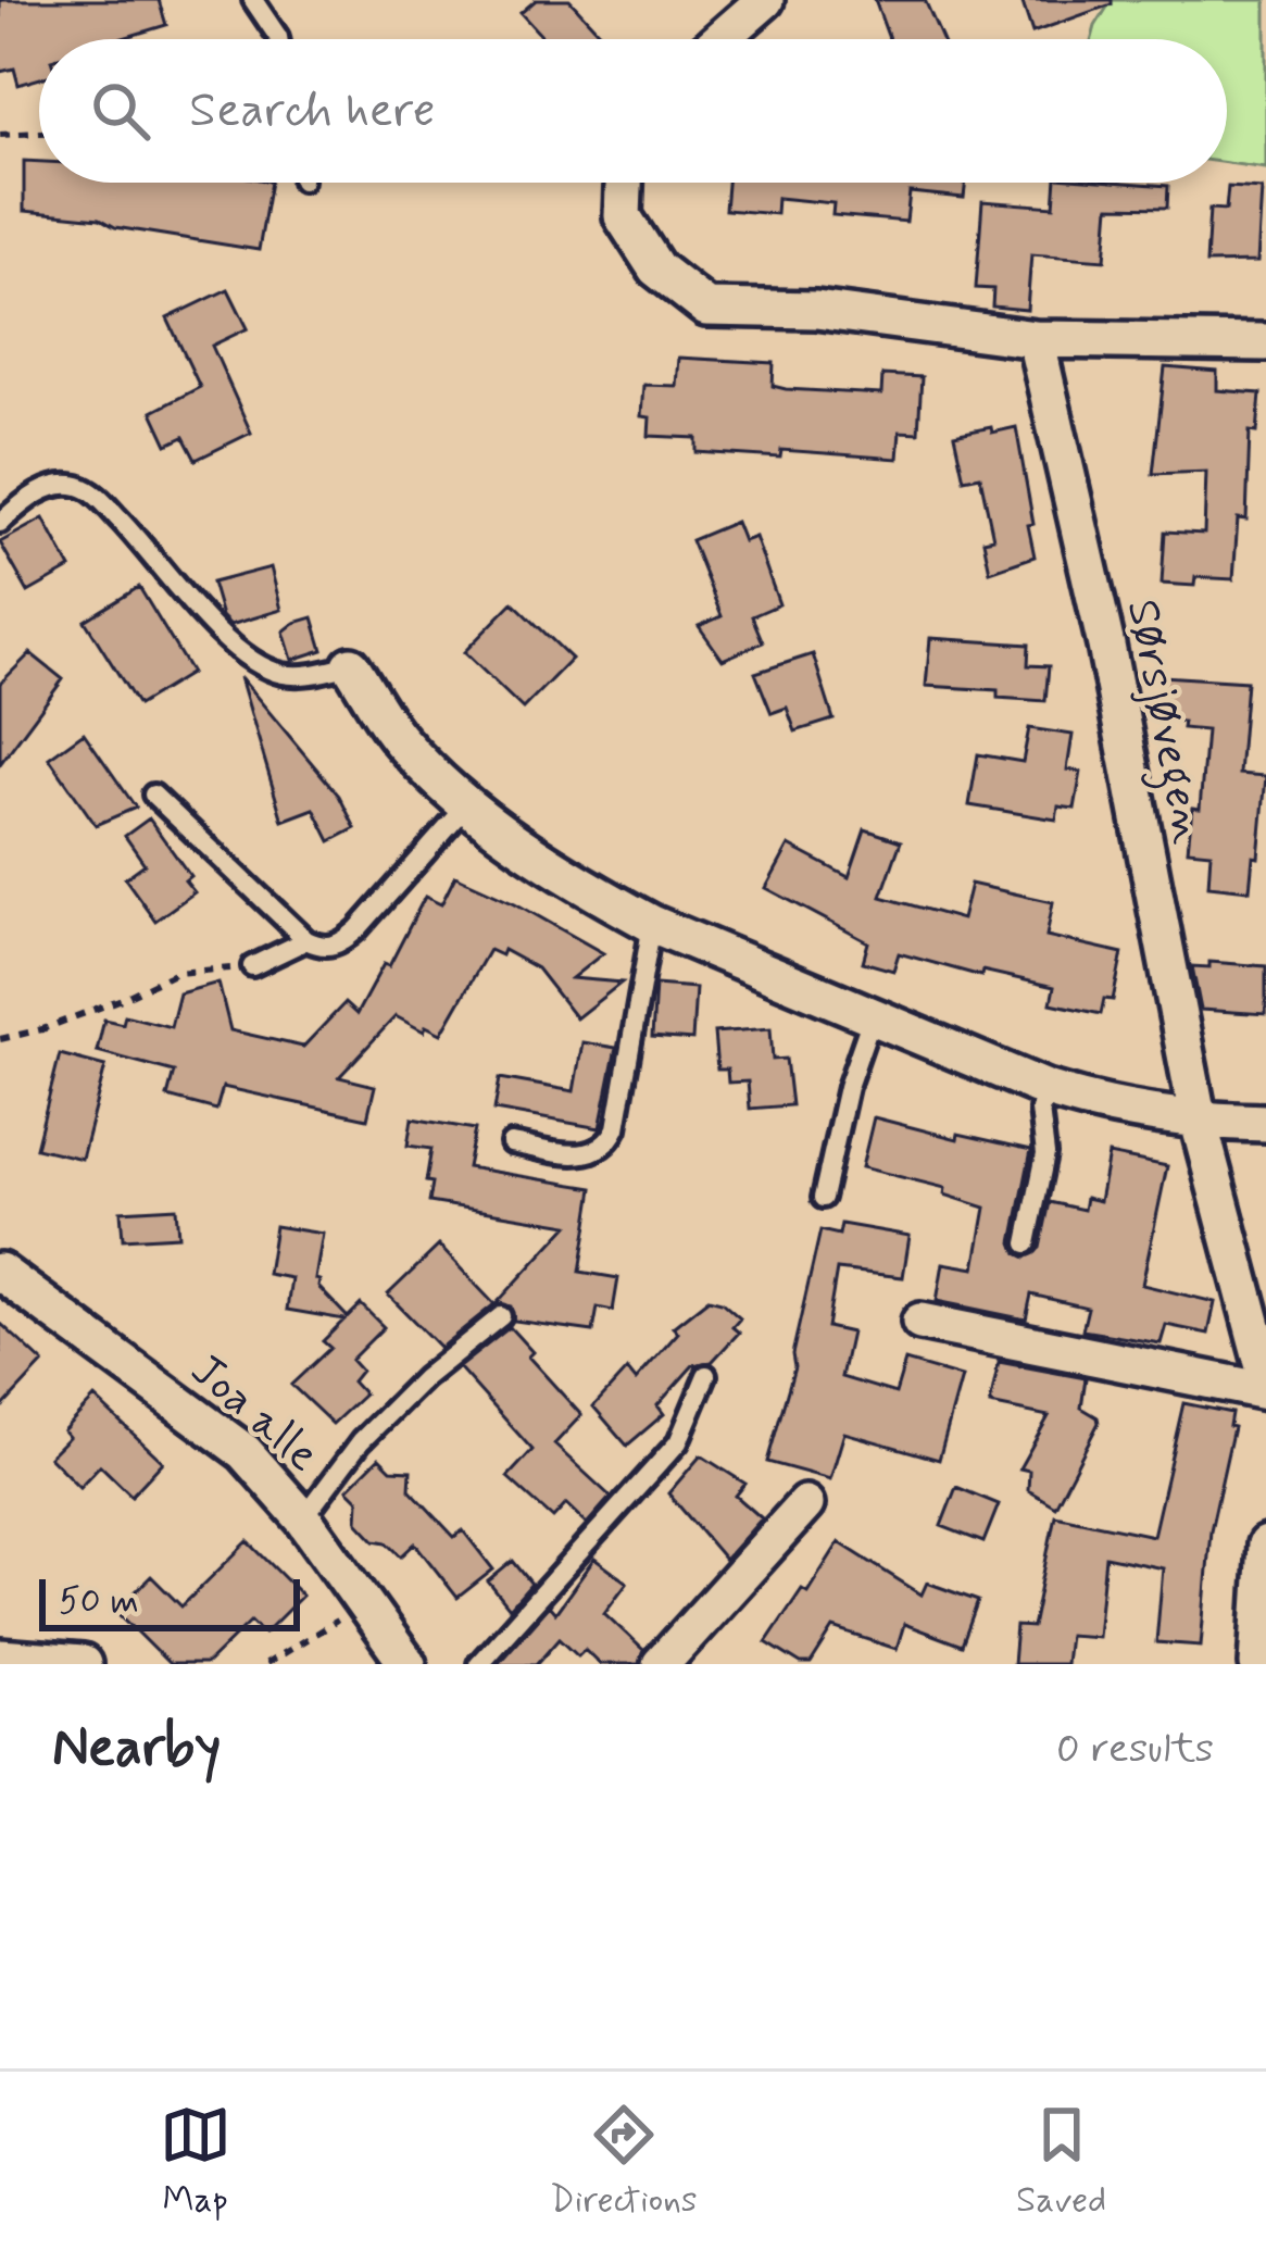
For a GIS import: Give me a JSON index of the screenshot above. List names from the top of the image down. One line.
{"streets":{"street":["Sørsjøvegen","Joa alle"]},"scale_bar":"50 m","page":{"search":"Search here","scale":"50 m","heading":["Nearby","0 results"],"nav":["Map","Directions","Saved"]}}
